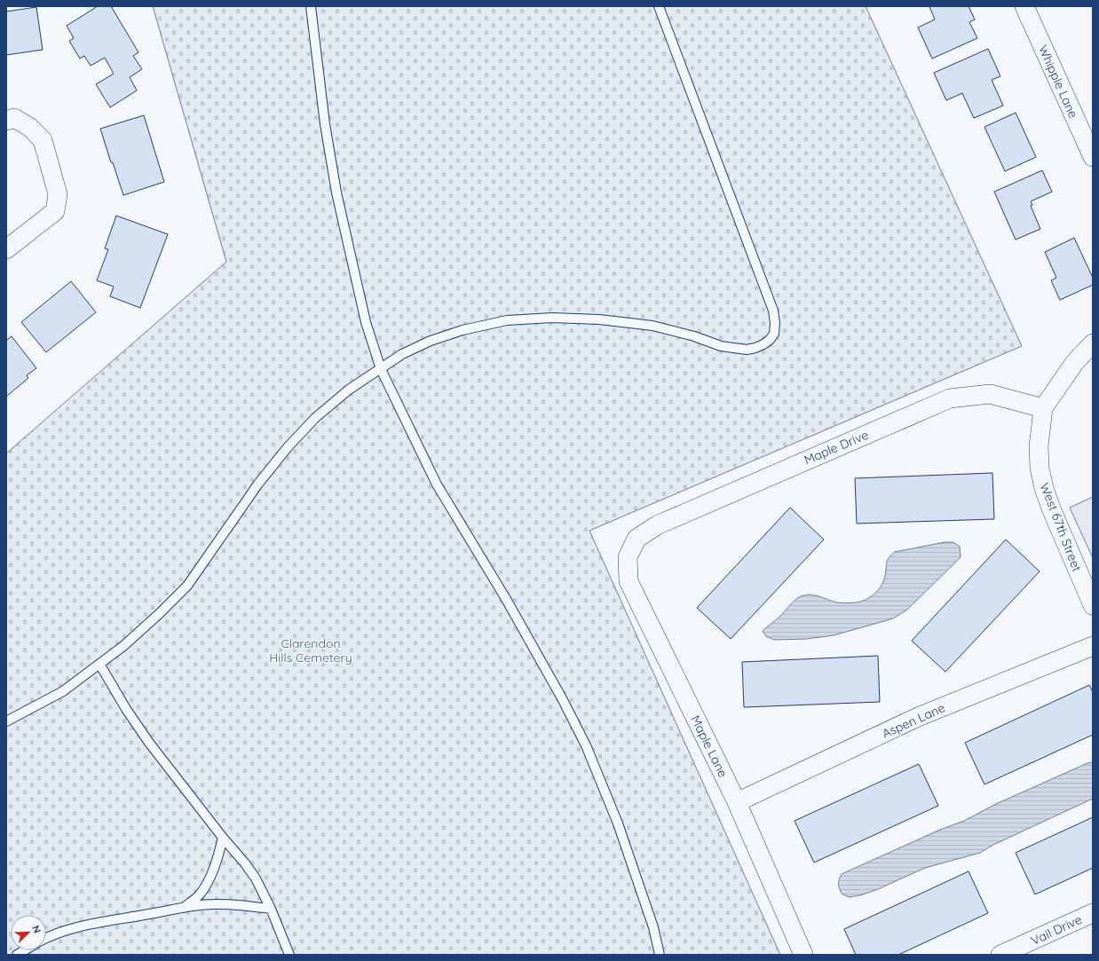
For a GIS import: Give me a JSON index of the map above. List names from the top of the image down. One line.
{"streets":{"street":["Whipple Lane","Maple Drive","West 67th Street","Aspen Lane","Maple Lane","Vail Drive"]},"crossings":[["Maple Drive","West 67th Street"],["Maple Drive","Maple Lane"],["Aspen Lane","Maple Lane"]],"parks":["Clarendon Hills Cemetery"],"north":"top right"}
